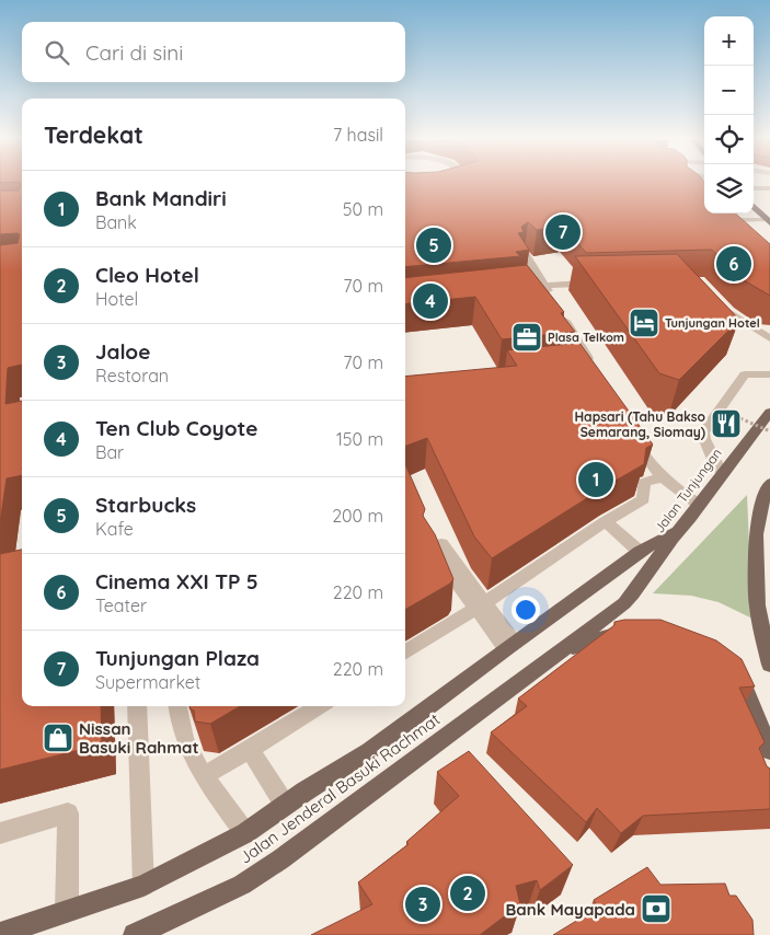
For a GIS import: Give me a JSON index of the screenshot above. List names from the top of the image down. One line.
{"streets":{"main road":["Jalan Tunjungan","Jalan Jenderal Basuki Rachmat"]},"crossings":[["Jalan Tunjungan","Jalan Jenderal Basuki Rachmat"]],"places":{"hotel":["Tunjungan Hotel"],"office":["Plasa Telkom"],"restaurant":["Hapsari (Tahu Bakso Semarang, Siomay)"],"shop":["Nissan Basuki Rahmat"],"bank":["Bank Mayapada"]},"page":{"map_buttons":["+","−"],"search":"Cari di sini","heading":["Terdekat","7 hasil"],"list":[{"mark":"1","name":"Bank Mandiri","note":"Bank","value":"50 m"},{"mark":"2","name":"Cleo Hotel","note":"Hotel","value":"70 m"},{"mark":"3","name":"Jaloe","note":"Restoran","value":"70 m"},{"mark":"4","name":"Ten Club Coyote","note":"Bar","value":"150 m"},{"mark":"5","name":"Starbucks","note":"Kafe","value":"200 m"},{"mark":"6","name":"Cinema XXI TP 5","note":"Teater","value":"220 m"},{"mark":"7","name":"Tunjungan Plaza","note":"Supermarket","value":"220 m"}],"pins":["7","5","6","4","1","2","3"]}}
